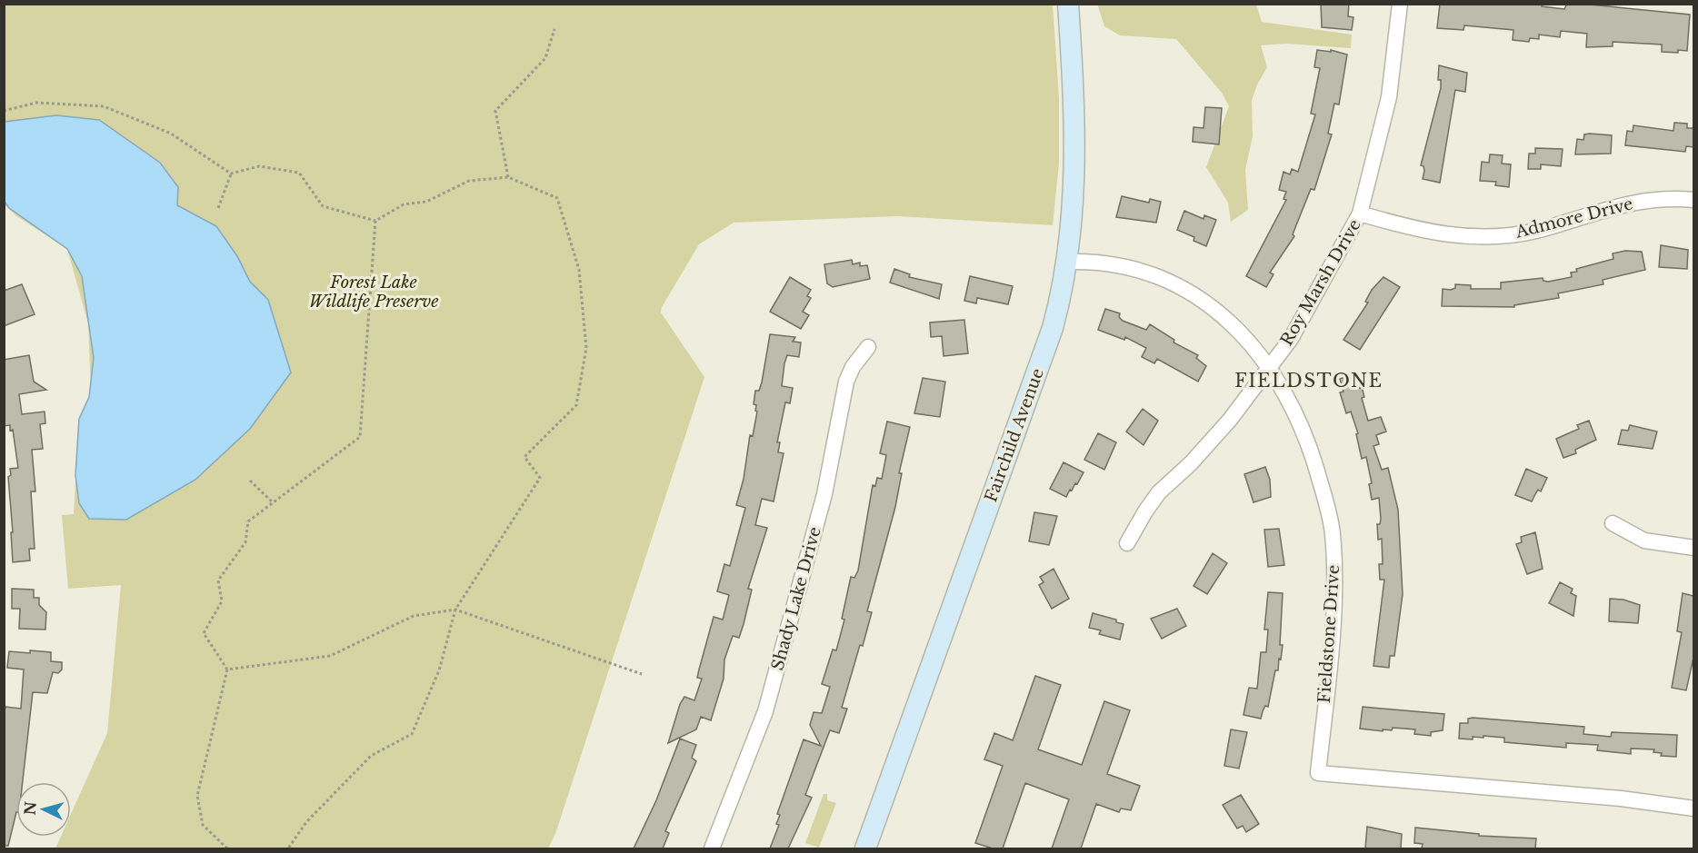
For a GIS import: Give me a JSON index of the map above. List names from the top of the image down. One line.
{"streets":{"main road":["Fairchild Avenue"],"street":["Admore Drive","Roy Marsh Drive","Shady Lake Drive","Fieldstone Drive"]},"crossings":[["Admore Drive","Roy Marsh Drive"],["Roy Marsh Drive","Fieldstone Drive"],["Fairchild Avenue","Fieldstone Drive"]],"districts":["FIELDSTONE"],"parks":["Forest Lake Wildlife Preserve"],"north":"left"}
